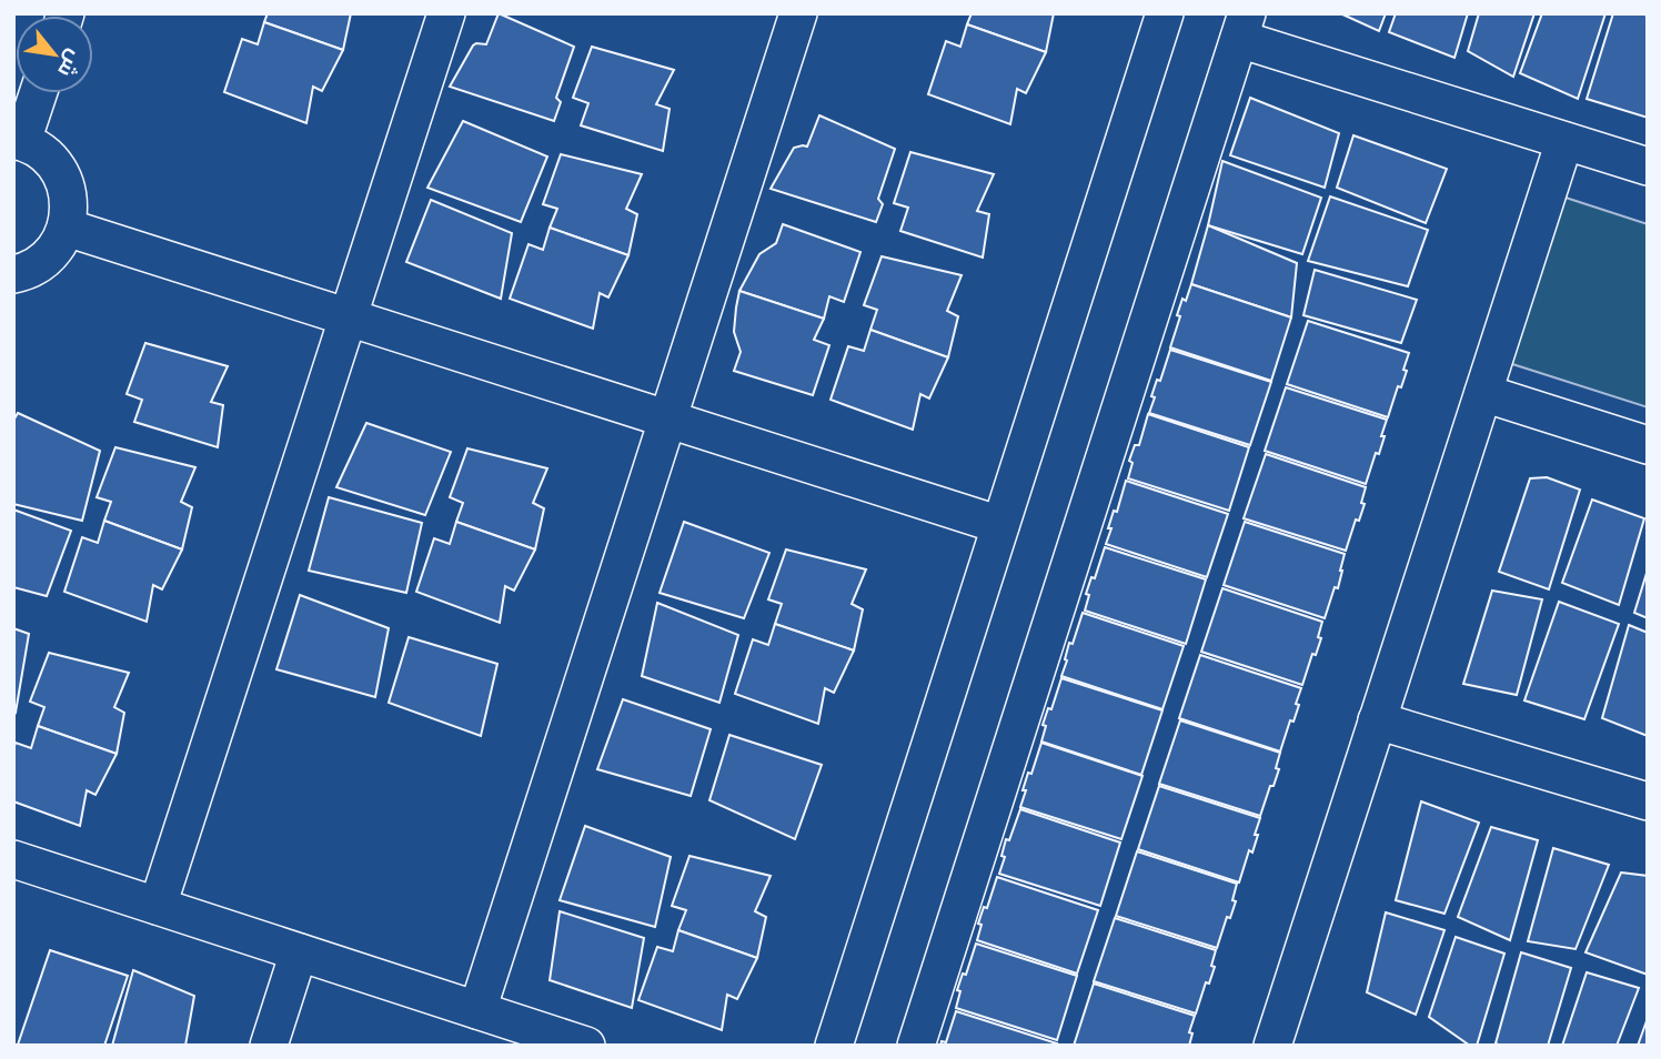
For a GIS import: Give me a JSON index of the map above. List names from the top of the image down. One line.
{"north":"bottom right"}
